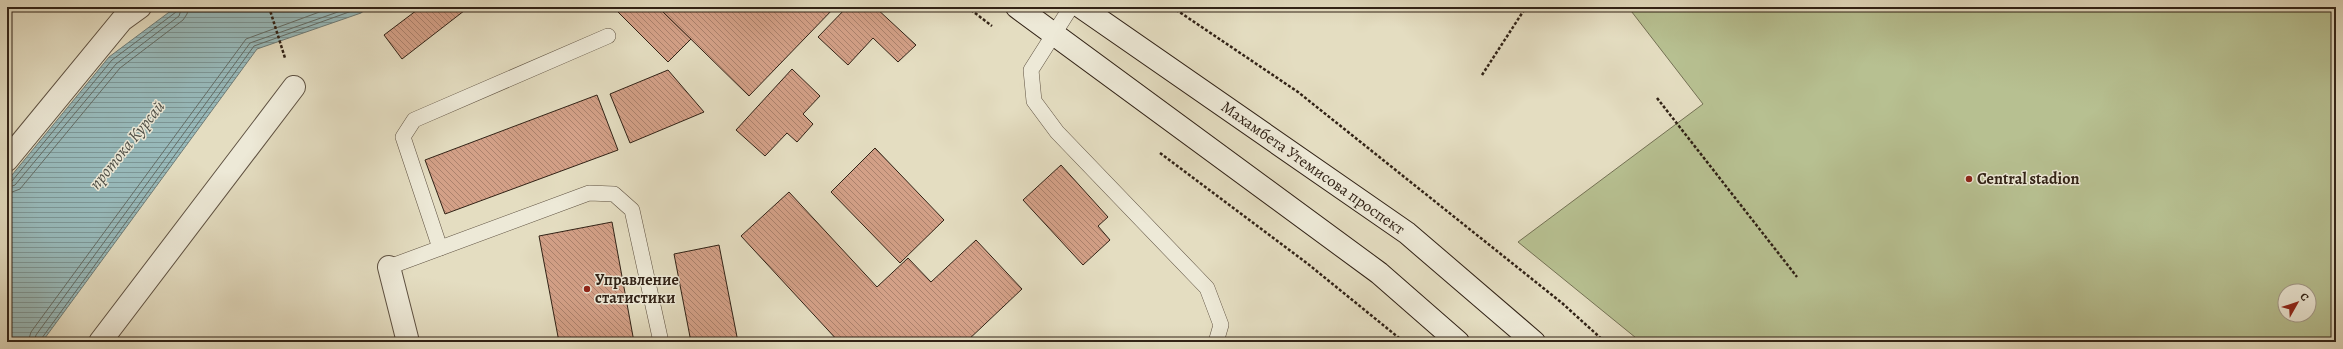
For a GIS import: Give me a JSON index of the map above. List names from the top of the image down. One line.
{"streets":{"street":["Махамбета Утемисова проспект"]},"water":["протока Курсай"],"places":["Central stadion","Управление статистики"],"north":"top right"}
